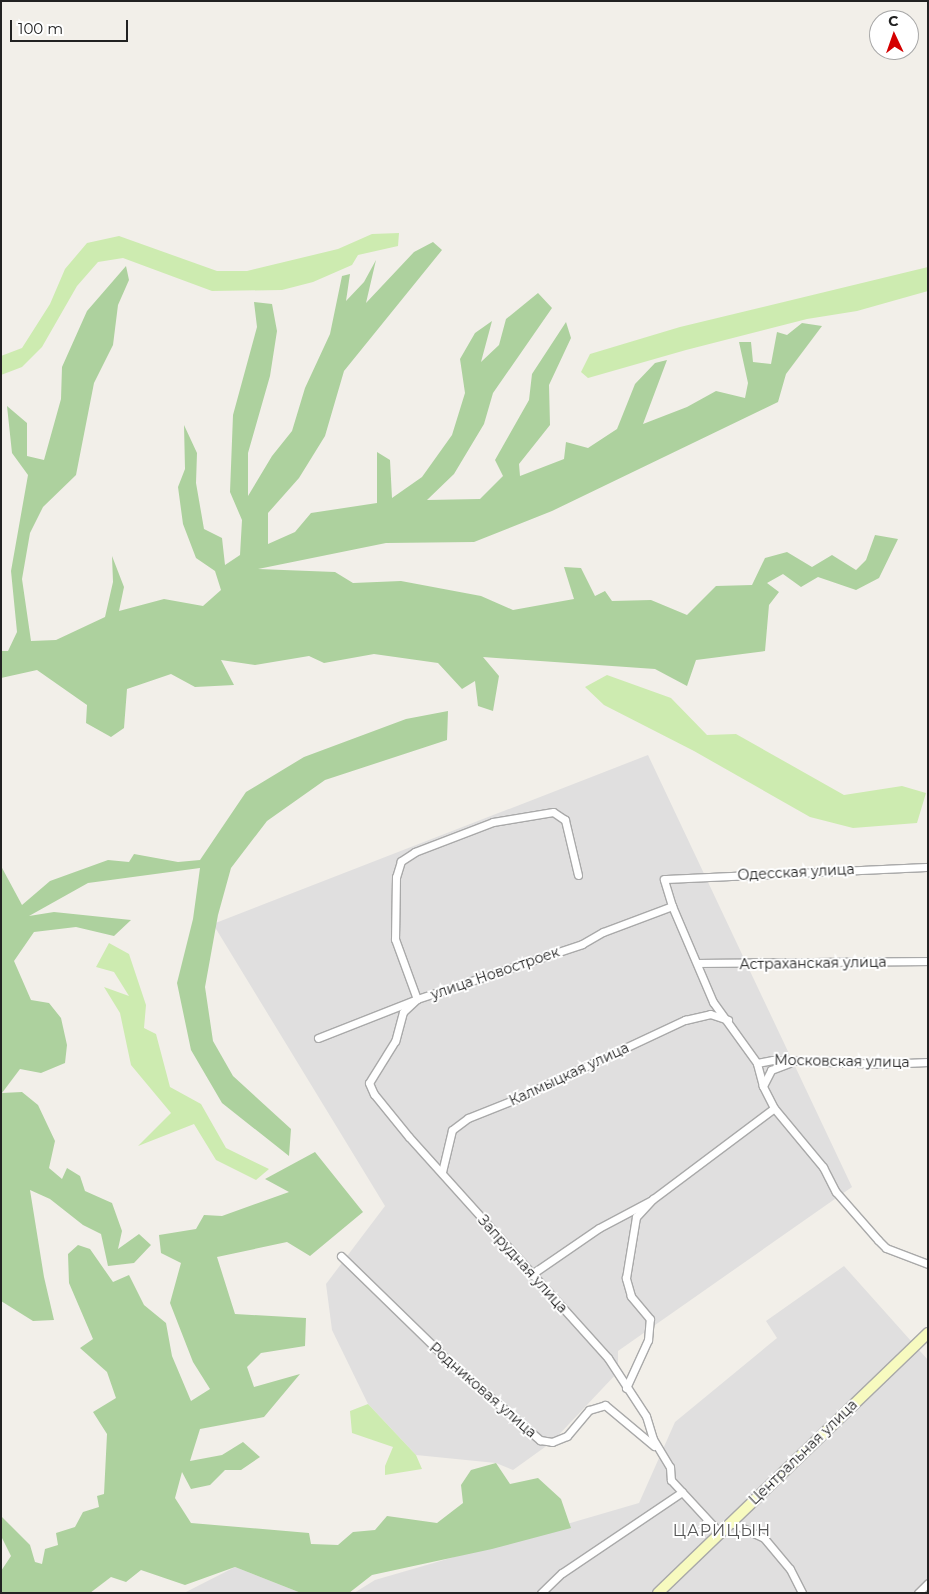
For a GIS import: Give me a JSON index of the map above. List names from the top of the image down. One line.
{"streets":{"street":["Одесская улица","Астраханская улица","улица Новостроек","Московская улица","Калмыцкая улица","Запрудная улица","Родниковая улица","Центральная улица"]},"crossings":[["Одесская улица","улица Новостроек"],["улица Новостроек","Запрудная улица"],["Калмыцкая улица","Запрудная улица"],["Запрудная улица","Родниковая улица"],["Запрудная улица","Центральная улица"]],"districts":["ЦАРИЦЫН"],"scale_bar":"100 m","north":"top"}
